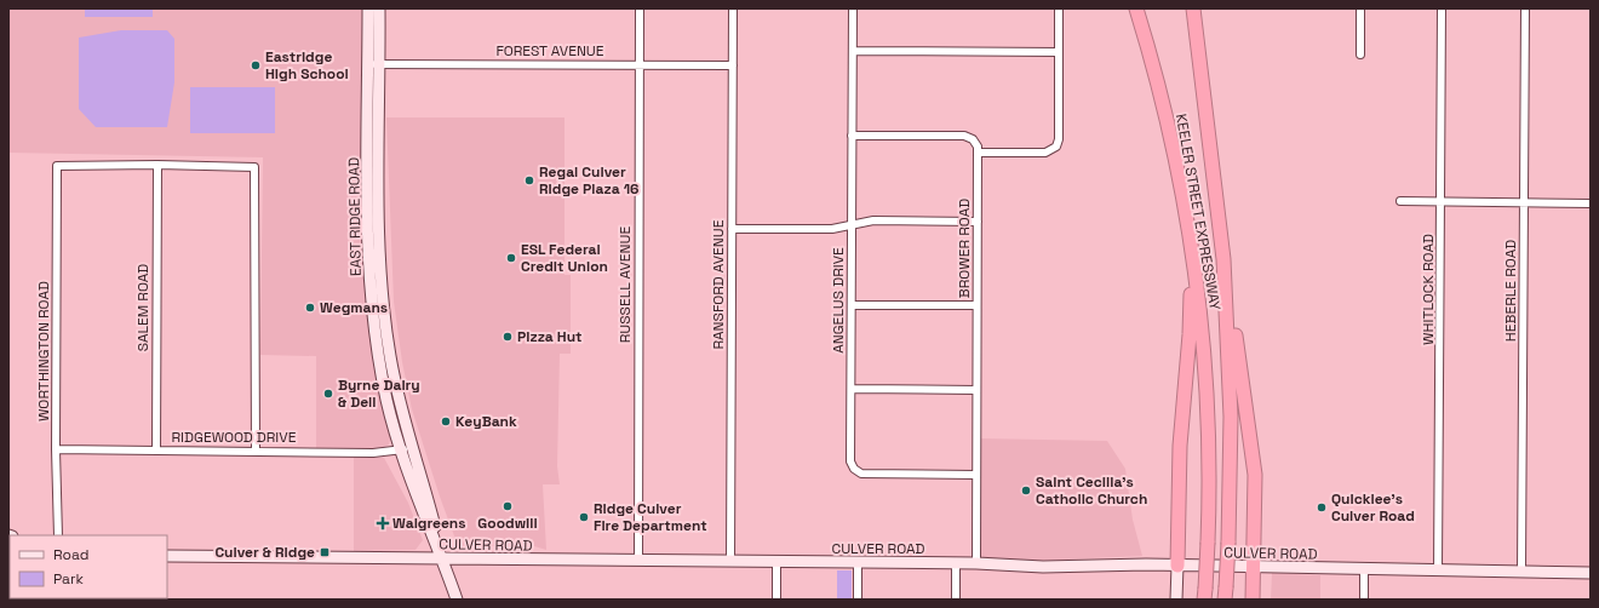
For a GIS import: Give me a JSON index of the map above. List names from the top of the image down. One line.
{"streets":{"highway":["KEELER STREET EXPRESSWAY"],"main road":["EAST RIDGE ROAD","CULVER ROAD"],"street":["FOREST AVENUE","BROWER ROAD","RUSSELL AVENUE","RANSFORD AVENUE","WHITLOCK ROAD","HEBERLE ROAD","ANGELUS DRIVE","SALEM ROAD","WORTHINGTON ROAD","RIDGEWOOD DRIVE"]},"crossings":[["FOREST AVENUE","EAST RIDGE ROAD"],["FOREST AVENUE","RUSSELL AVENUE"],["FOREST AVENUE","RANSFORD AVENUE"],["EAST RIDGE ROAD","RIDGEWOOD DRIVE"],["EAST RIDGE ROAD","CULVER ROAD"],["BROWER ROAD","ANGELUS DRIVE"],["BROWER ROAD","CULVER ROAD"],["RUSSELL AVENUE","CULVER ROAD"],["RANSFORD AVENUE","CULVER ROAD"],["WHITLOCK ROAD","CULVER ROAD"],["HEBERLE ROAD","CULVER ROAD"],["SALEM ROAD","WORTHINGTON ROAD"],["SALEM ROAD","RIDGEWOOD DRIVE"],["WORTHINGTON ROAD","RIDGEWOOD DRIVE"]],"places":{"other":["Eastridge High School","Regal Culver Ridge Plaza 16","ESL Federal Credit Union","Wegmans","Pizza Hut","Byrne Dairy & Deli","KeyBank","Saint Cecilia's Catholic Church","Goodwill","Quicklee's Culver Road","Ridge Culver Fire Department"],"health":["Walgreens"],"transit":["Culver & Ridge"]},"legend":["Road","Park"]}
